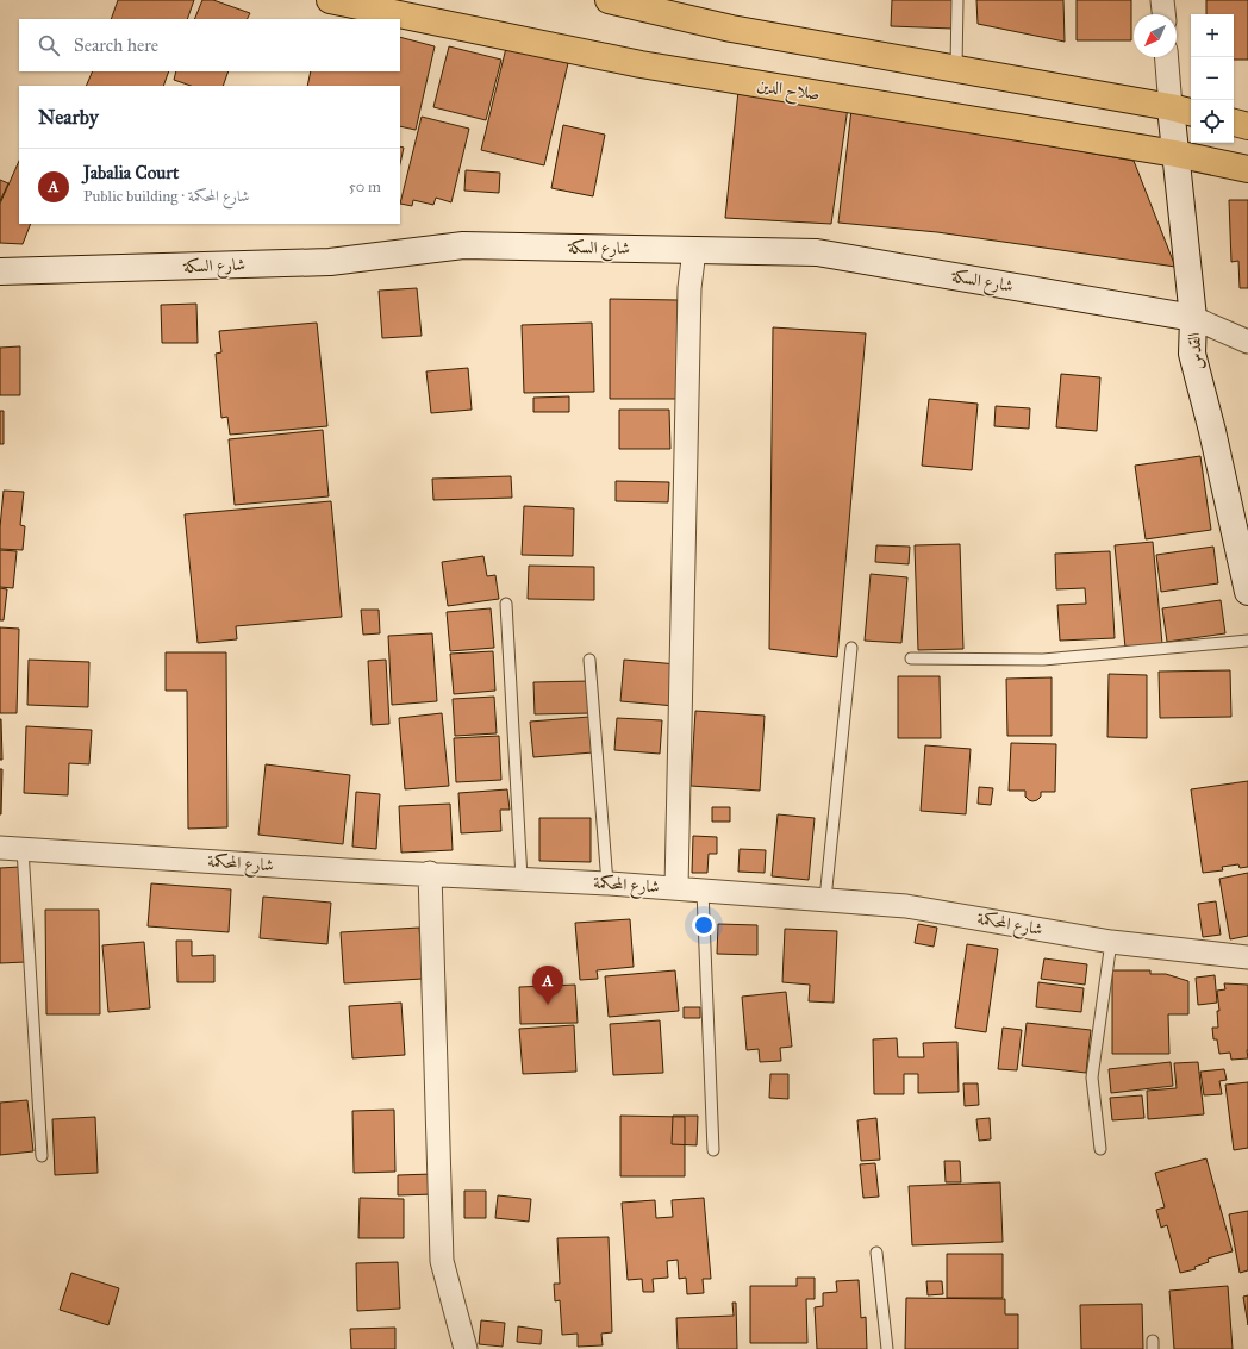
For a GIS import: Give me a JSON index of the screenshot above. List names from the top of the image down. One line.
{"streets":{"highway":["صلاح الدين"],"street":["شارع السكة","القدس","شارع المحكمة"]},"crossings":[["صلاح الدين","القدس"],["شارع السكة","القدس"]],"north":"bottom left","page":{"map_buttons":["+","−"],"search":"Search here","heading":"Nearby","list":[{"mark":"A","name":"Jabalia Court","note":"Public building · شارع المحكمة","value":"50 m"}],"pins":"A"}}
